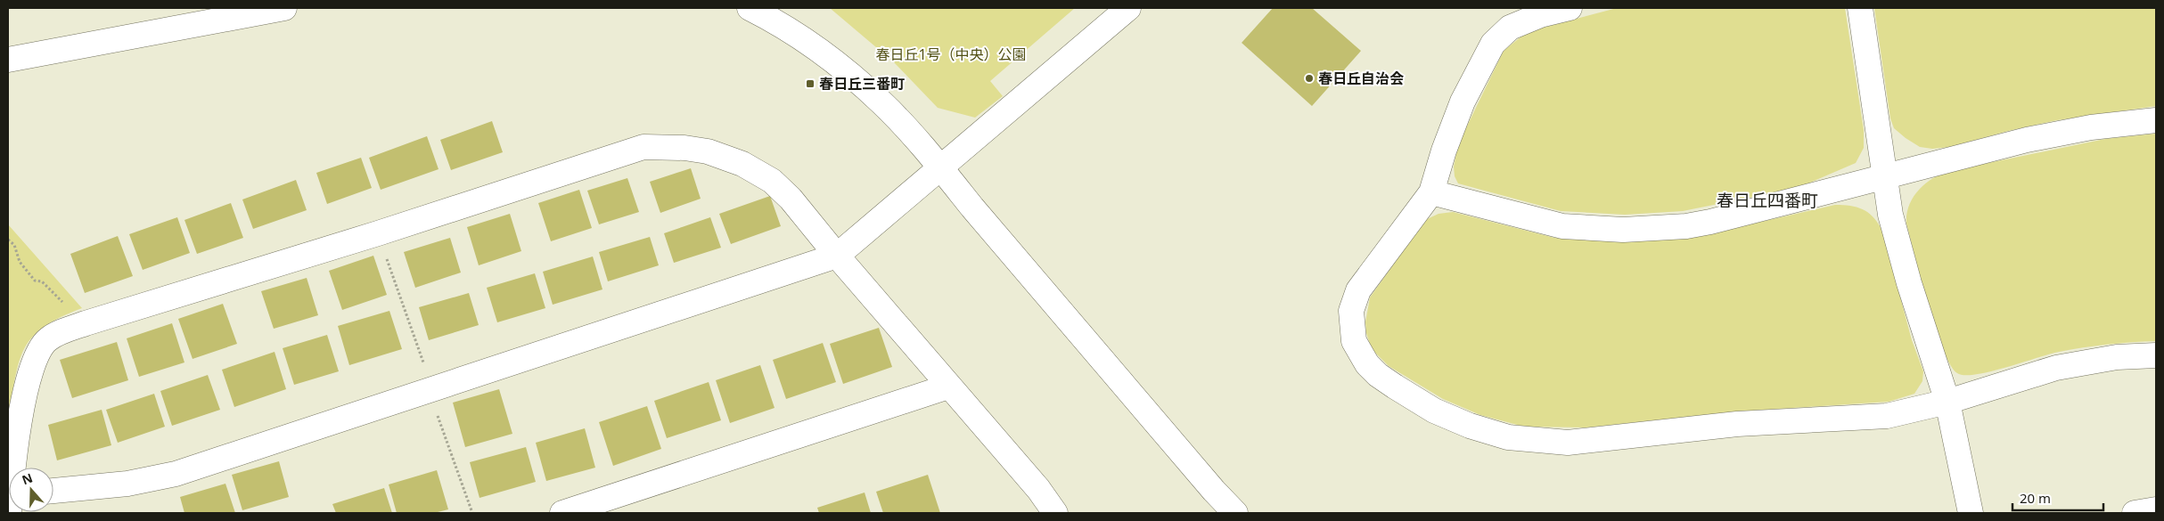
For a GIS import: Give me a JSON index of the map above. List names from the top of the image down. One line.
{"districts":["春日丘四番町"],"parks":["春日丘1号（中央）公園"],"places":{"other":["春日丘自治会"],"transit":["春日丘三番町"]},"scale_bar":"20 m","north":"top"}
